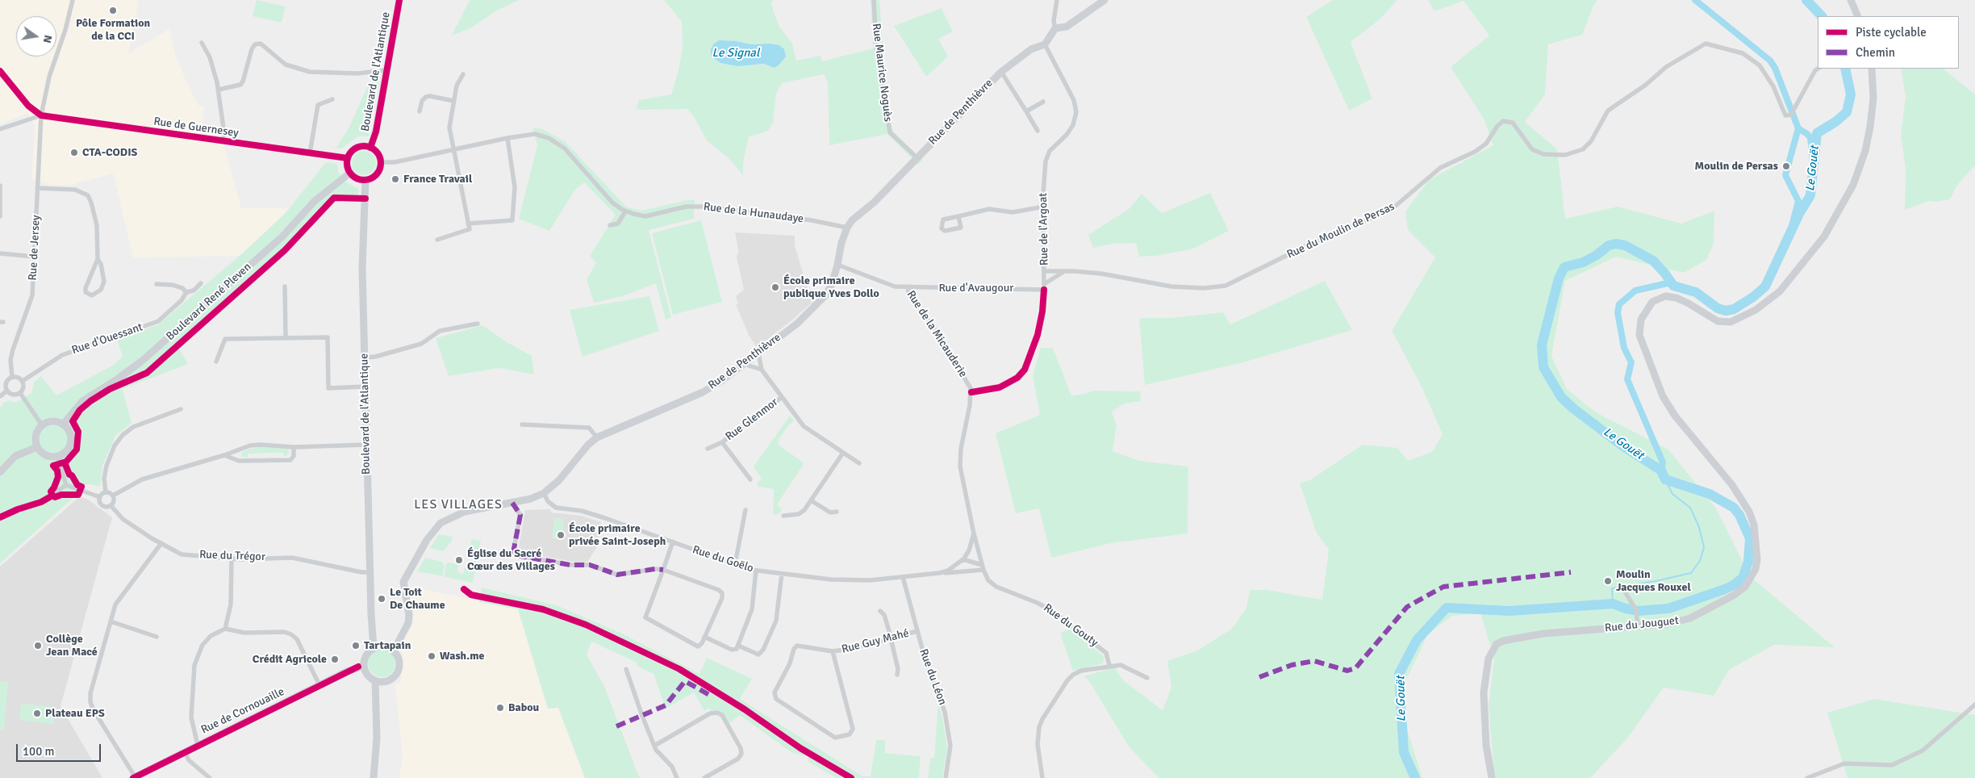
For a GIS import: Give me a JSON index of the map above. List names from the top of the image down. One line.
{"streets":{"street":["Boulevard de l'Atlantique","Rue Maurice Noguès","Rue de Penthièvre","Rue de Guernesey","Rue de la Hunaudaye","Rue de l'Argoat","Rue du Moulin de Persas","Rue de Jersey","Rue d'Avaugour","Boulevard René Pleven","Rue de la Micauderie","Rue d'Ouessant","Rue Glenmor","Rue du Trégor","Rue du Goëlo","Rue du Jouguet","Rue du Gouty","Rue Guy Mahé","Rue du Léon","Rue de Cornouaille"]},"crossings":[["Boulevard de l'Atlantique","Rue de Penthièvre"],["Boulevard de l'Atlantique","Rue de Guernesey"],["Boulevard de l'Atlantique","Rue de la Hunaudaye"],["Boulevard de l'Atlantique","Boulevard René Pleven"],["Boulevard de l'Atlantique","Rue du Trégor"],["Boulevard de l'Atlantique","Rue de Cornouaille"],["Rue Maurice Noguès","Rue de Penthièvre"],["Rue de Penthièvre","Rue de la Hunaudaye"],["Rue de Penthièvre","Rue de l'Argoat"],["Rue de Penthièvre","Rue de la Micauderie"],["Rue de Penthièvre","Rue du Goëlo"],["Rue de Penthièvre","Rue de Cornouaille"],["Rue de Guernesey","Rue de la Hunaudaye"],["Rue de Guernesey","Rue de Jersey"],["Rue de Guernesey","Boulevard René Pleven"],["Rue de la Hunaudaye","Boulevard René Pleven"],["Rue de l'Argoat","Rue du Moulin de Persas"],["Rue de l'Argoat","Rue d'Avaugour"],["Rue de l'Argoat","Rue de la Micauderie"],["Rue de Jersey","Rue d'Ouessant"],["Rue d'Avaugour","Rue de la Micauderie"],["Rue du Goëlo","Rue du Gouty"],["Rue du Goëlo","Rue du Léon"],["Rue Guy Mahé","Rue du Léon"]],"districts":["LES VILLAGES"],"water":["Le Signal","Le Gouët"],"places":["Pôle Formation de la CCI","CTA-CODIS","Moulin de Persas","France Travail","École primaire publique Yves Dollo","École primaire privée Saint-Joseph","Église du Sacré Cœur des Villages","Moulin Jacques Rouxel","Le Toit De Chaume","Collège Jean Macé","Tartapain","Wash.me","Crédit Agricole","Babou","Plateau EPS"],"legend":["Piste cyclable","Chemin"],"scale_bar":"100 m","north":"right"}
